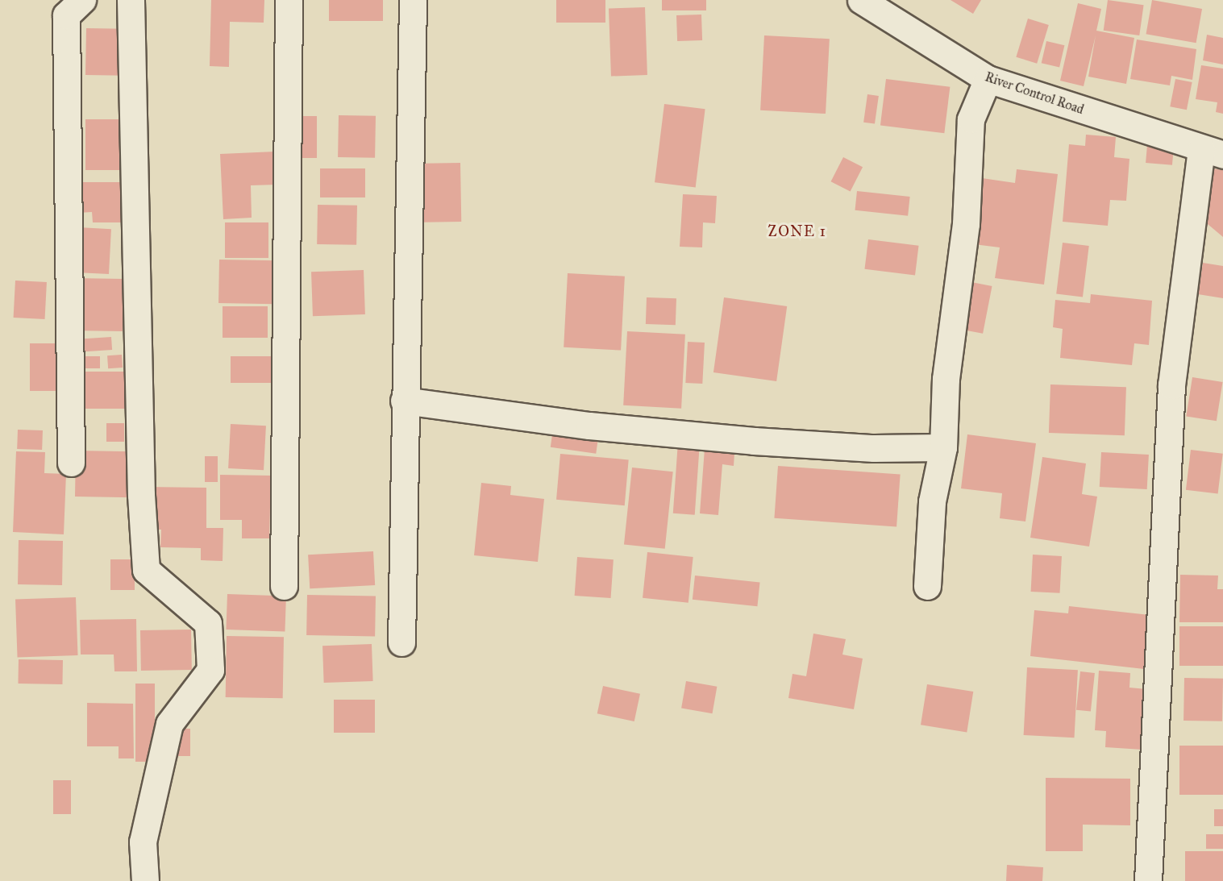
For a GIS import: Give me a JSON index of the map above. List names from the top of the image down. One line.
{"streets":{"street":["River Control Road"]},"districts":["ZONE 1"]}
